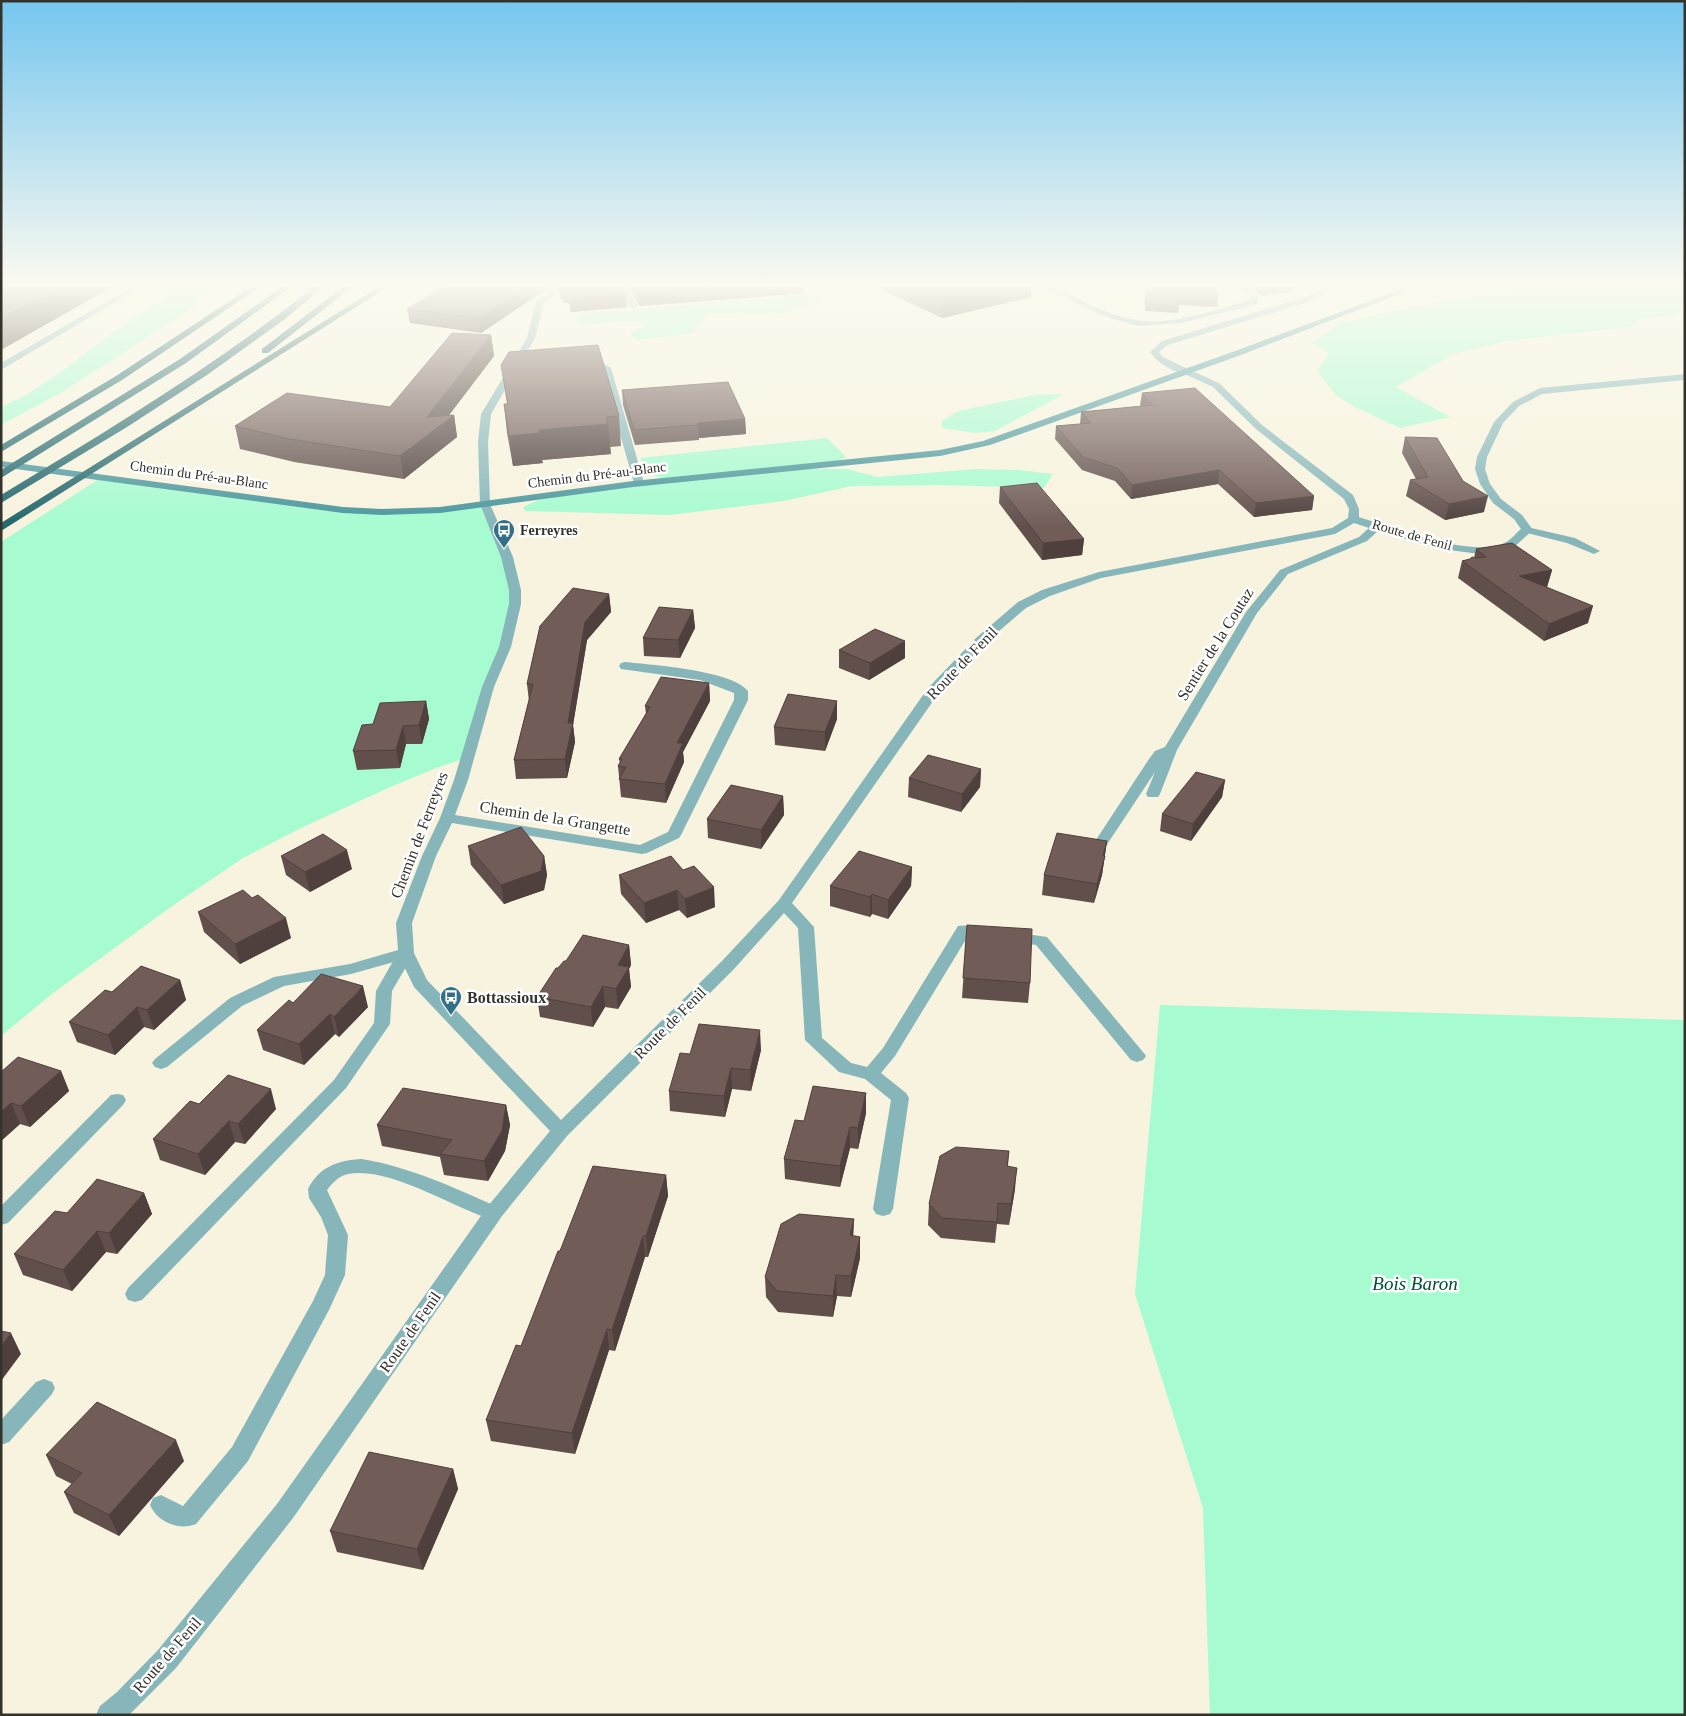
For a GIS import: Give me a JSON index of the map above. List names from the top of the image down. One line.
{"streets":{"street":["Chemin du Pré-au-Blanc","Route de Fenil","Sentier de la Coutaz","Chemin de la Grangette","Chemin de Ferreyres"]},"crossings":[["Chemin du Pré-au-Blanc","Route de Fenil"],["Chemin du Pré-au-Blanc","Chemin de Ferreyres"],["Route de Fenil","Sentier de la Coutaz"],["Route de Fenil","Chemin de Ferreyres"],["Chemin de la Grangette","Chemin de Ferreyres"]],"parks":["Bois Baron"],"places":{"bus stop":["Ferreyres","Bottassioux"]}}
